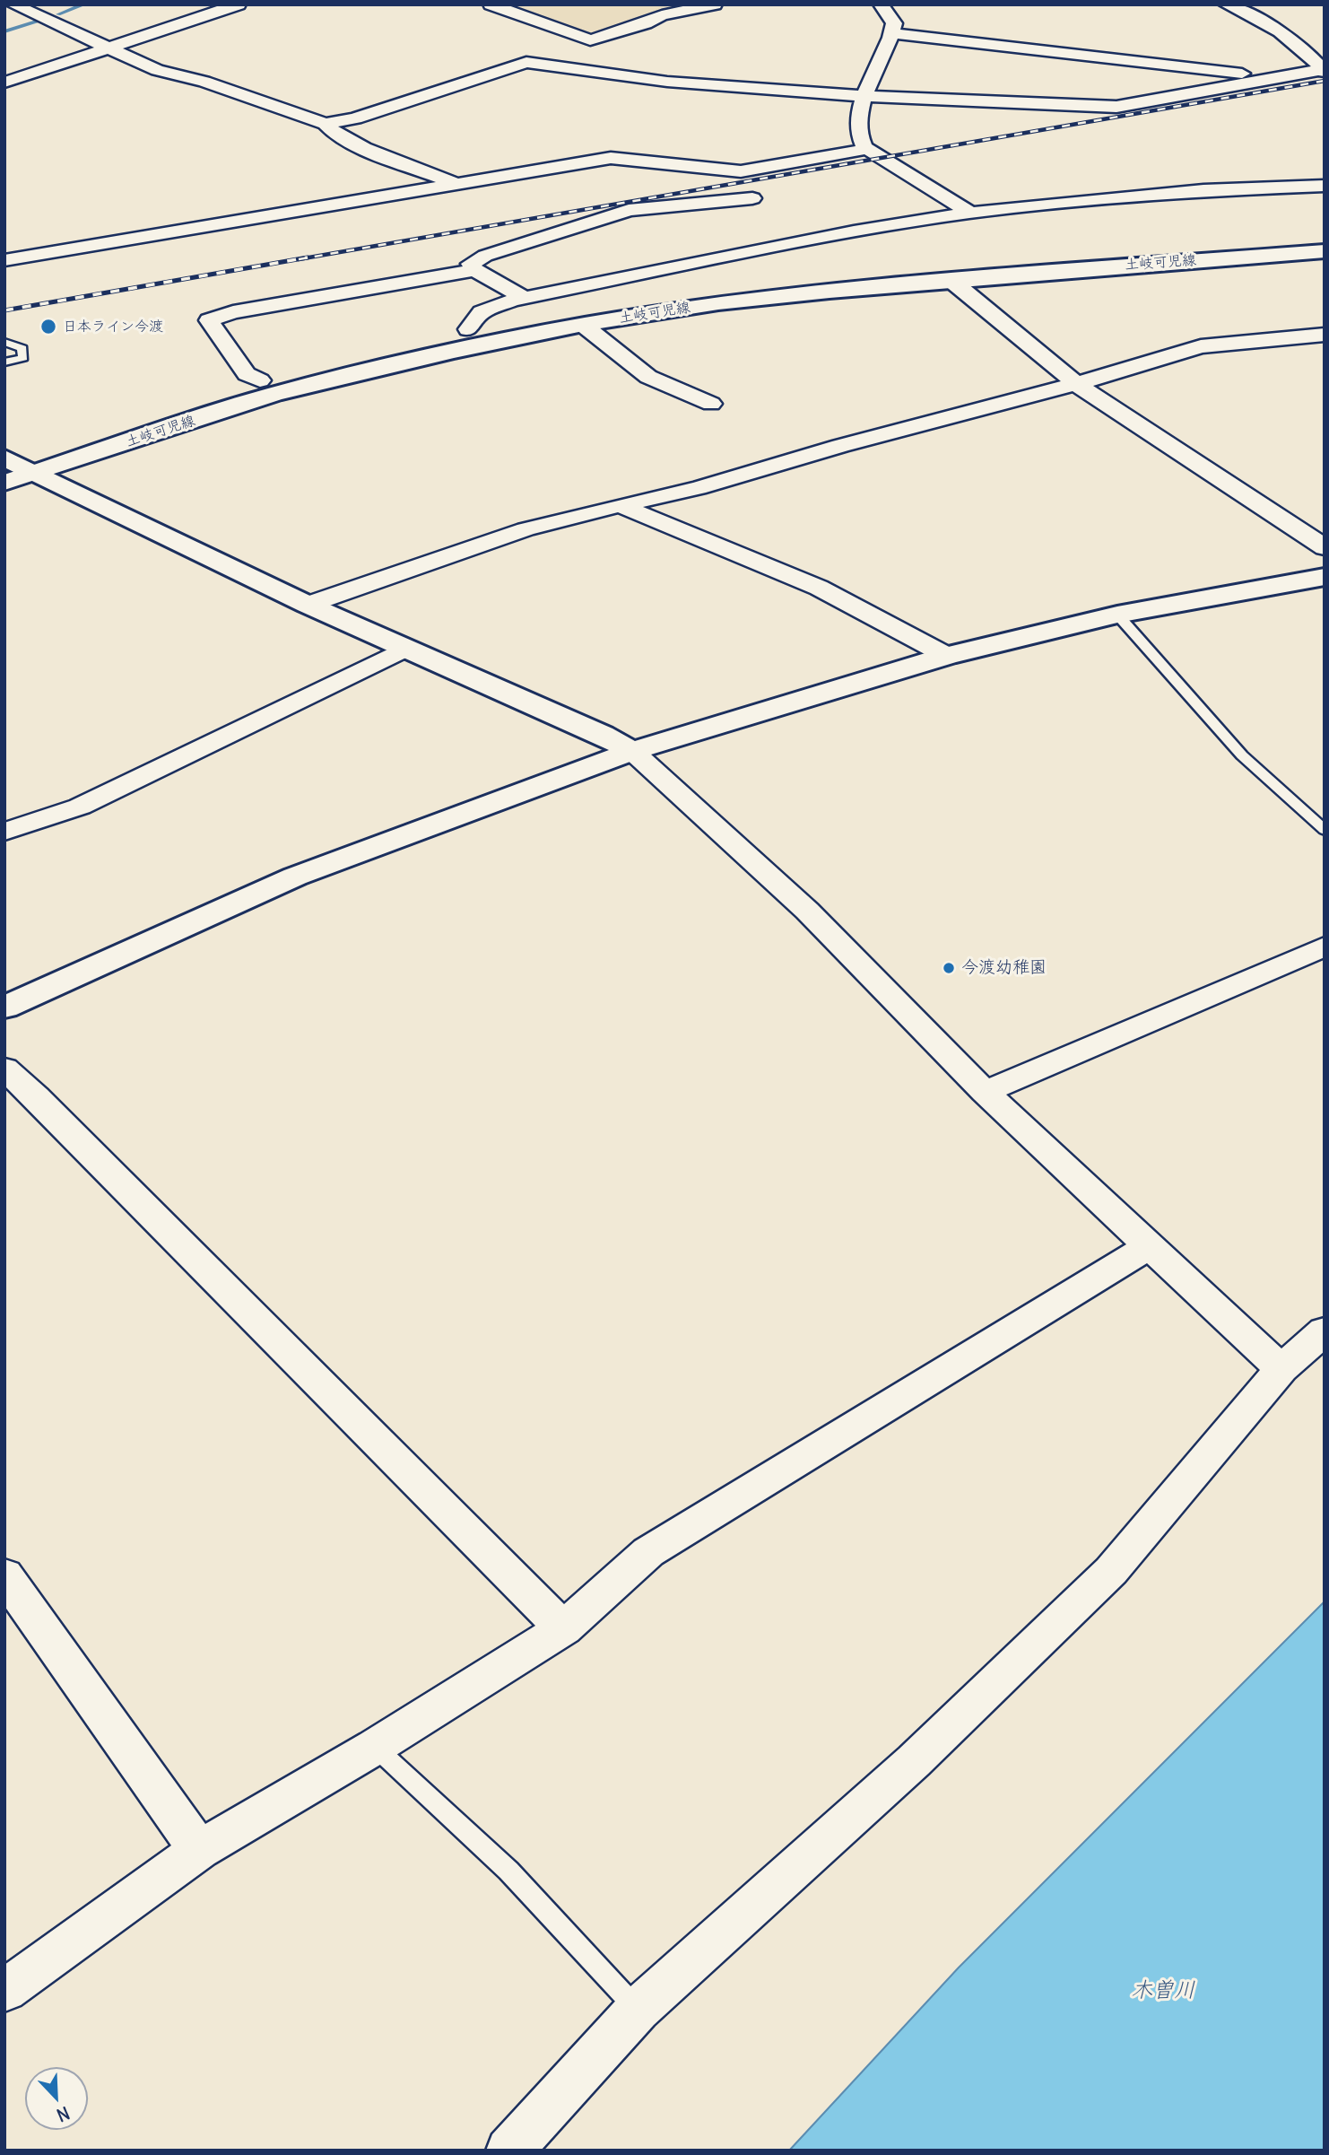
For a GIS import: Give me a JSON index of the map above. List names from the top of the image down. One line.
{"streets":{"main road":["土岐可児線"]},"water":["木曽川"],"places":["日本ライン今渡","今渡幼稚園"],"north":"bottom right"}
